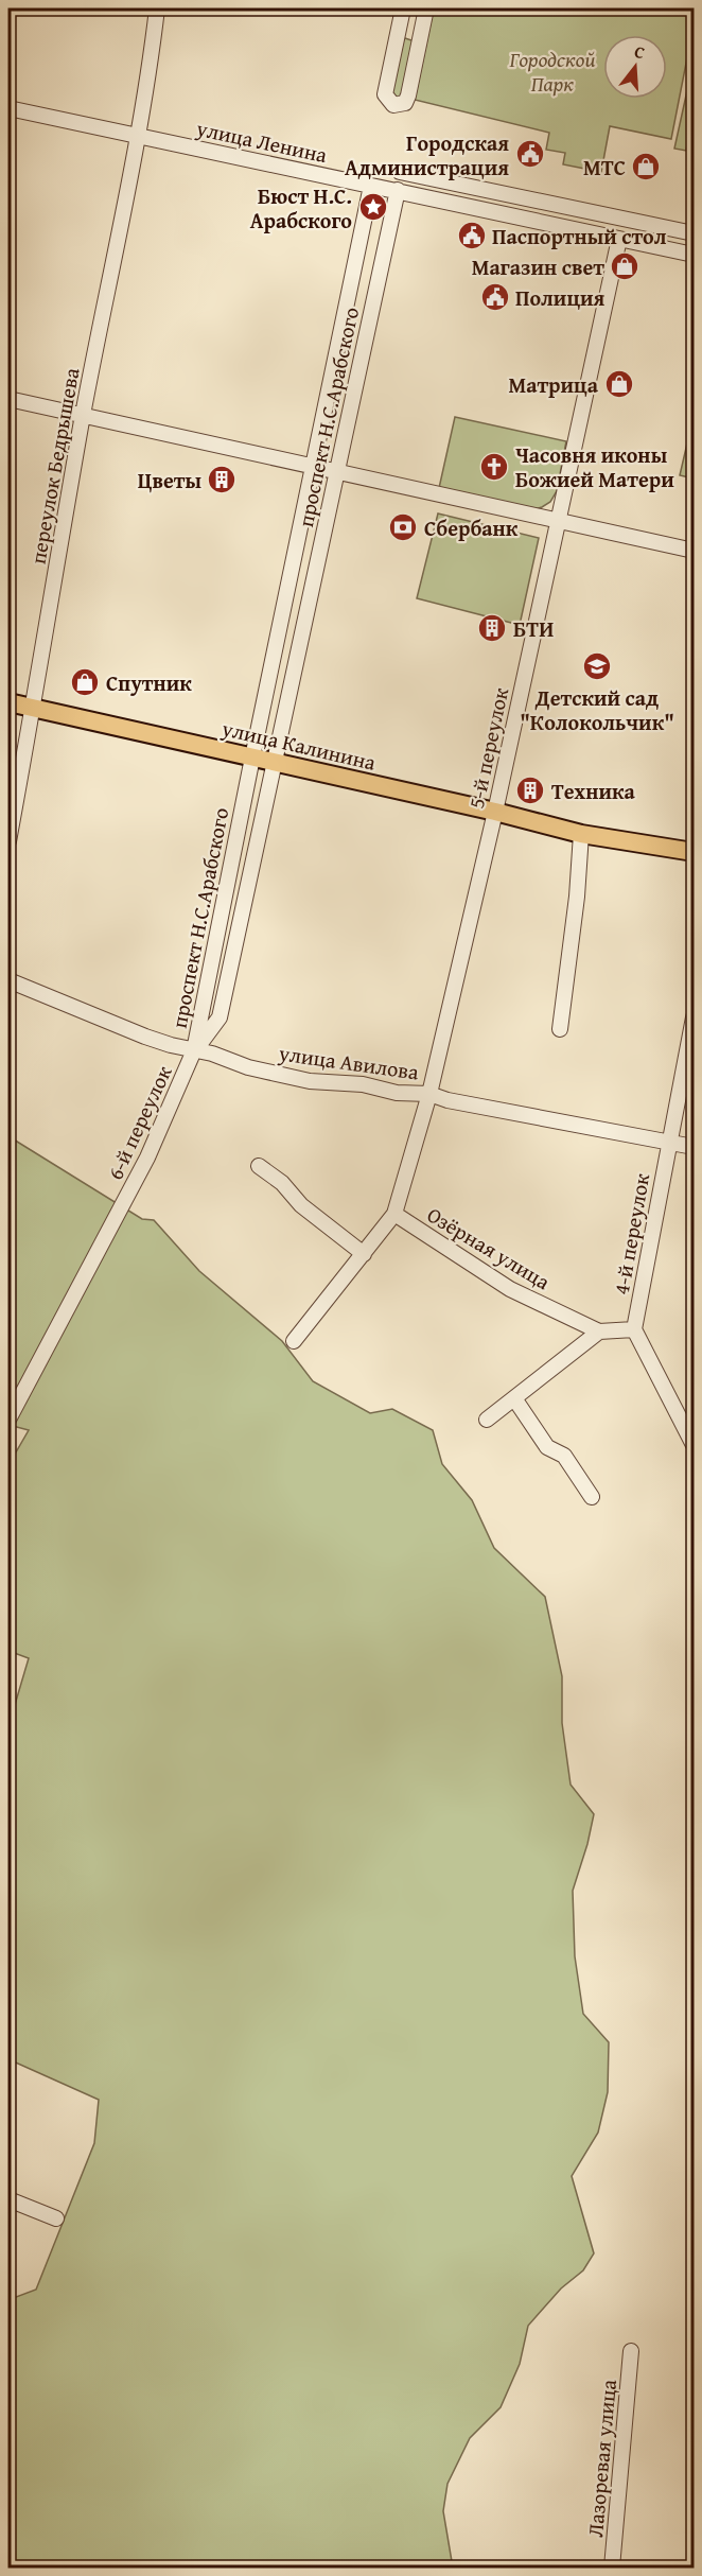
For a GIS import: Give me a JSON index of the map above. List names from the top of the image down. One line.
{"streets":{"main road":["улица Калинина"],"street":["улица Ленина","проспект Н.С.Арабского","переулок Бедрышева","5-й переулок","улица Авилова","6-й переулок","4-й переулок","Озёрная улица","Лазоревая улица"]},"crossings":[["улица Ленина","проспект Н.С.Арабского"],["улица Ленина","переулок Бедрышева"],["улица Ленина","5-й переулок"],["проспект Н.С.Арабского","улица Калинина"],["проспект Н.С.Арабского","улица Авилова"],["проспект Н.С.Арабского","6-й переулок"],["переулок Бедрышева","улица Калинина"],["улица Калинина","5-й переулок"],["5-й переулок","улица Авилова"],["5-й переулок","Озёрная улица"],["улица Авилова","6-й переулок"],["улица Авилова","4-й переулок"]],"parks":["Городской Парк"],"places":{"public building":["Городская Администрация","Паспортный стол","Полиция"],"shop":["МТС","Магазин свет","Матрица","Спутник"],"place":["Бюст Н.С. Арабского"],"church":["Часовня иконы Божией Матери"],"building":["Цветы","БТИ","Техника"],"bank":["Сбербанк"],"school or university":["Детский сад \"Колокольчик\""]},"north":"top"}
